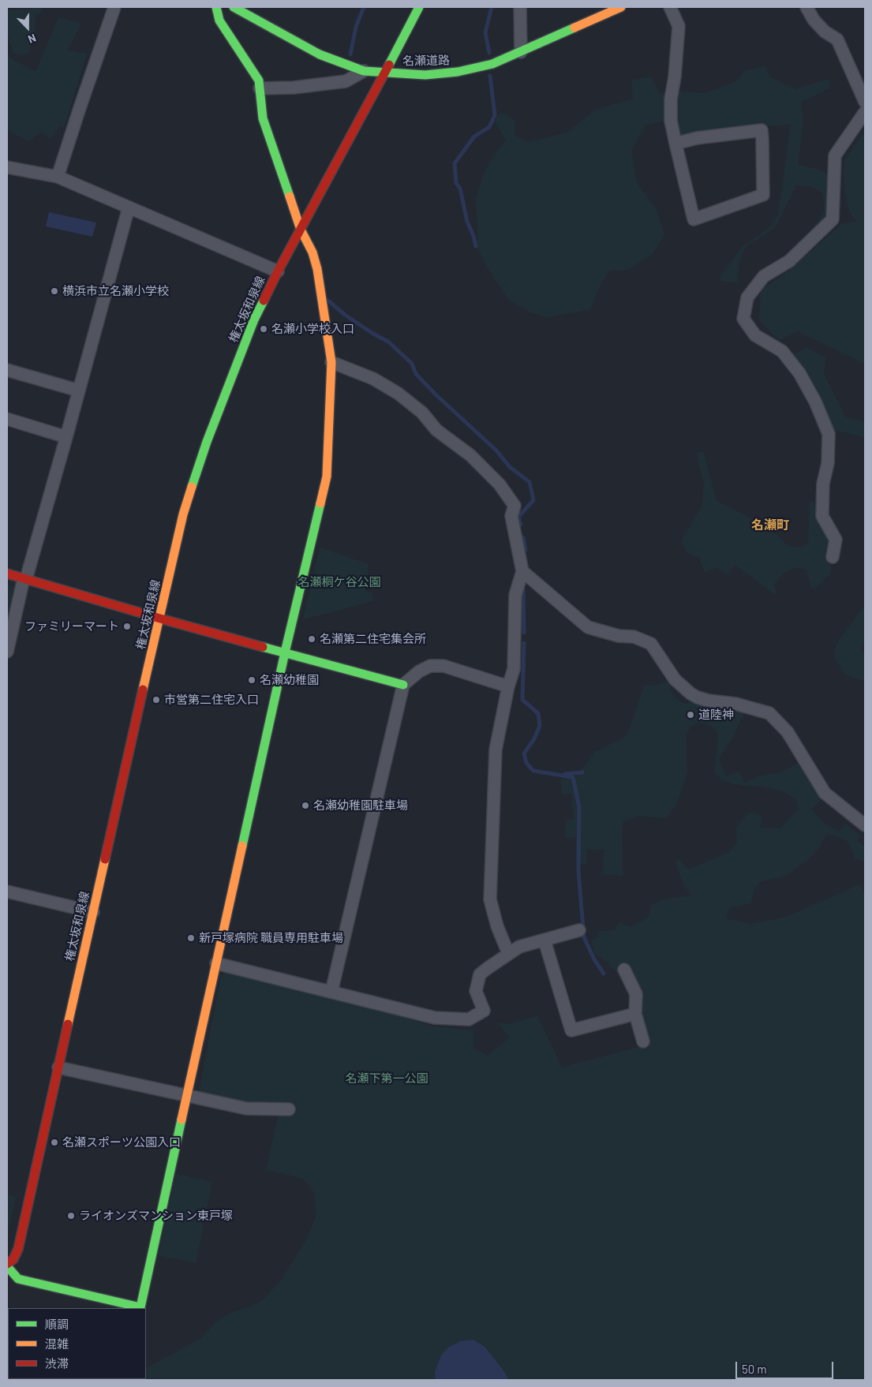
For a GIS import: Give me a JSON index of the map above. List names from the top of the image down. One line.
{"streets":{"street":["名瀬道路","権太坂和泉線"]},"crossings":[["名瀬道路","権太坂和泉線"]],"districts":["名瀬町"],"parks":["名瀬桐ケ谷公園","名瀬下第一公園"],"places":["横浜市立名瀬小学校","名瀬小学校入口","ファミリーマート","名瀬第二住宅集会所","名瀬幼稚園","市営第二住宅入口","道陸神","名瀬幼稚園駐車場","新戸塚病院 職員専用駐車場","名瀬スポーツ公園入口","ライオンズマンション東戸塚"],"legend":["順調","混雑","渋滞"],"scale_bar":"50 m","north":"bottom"}
